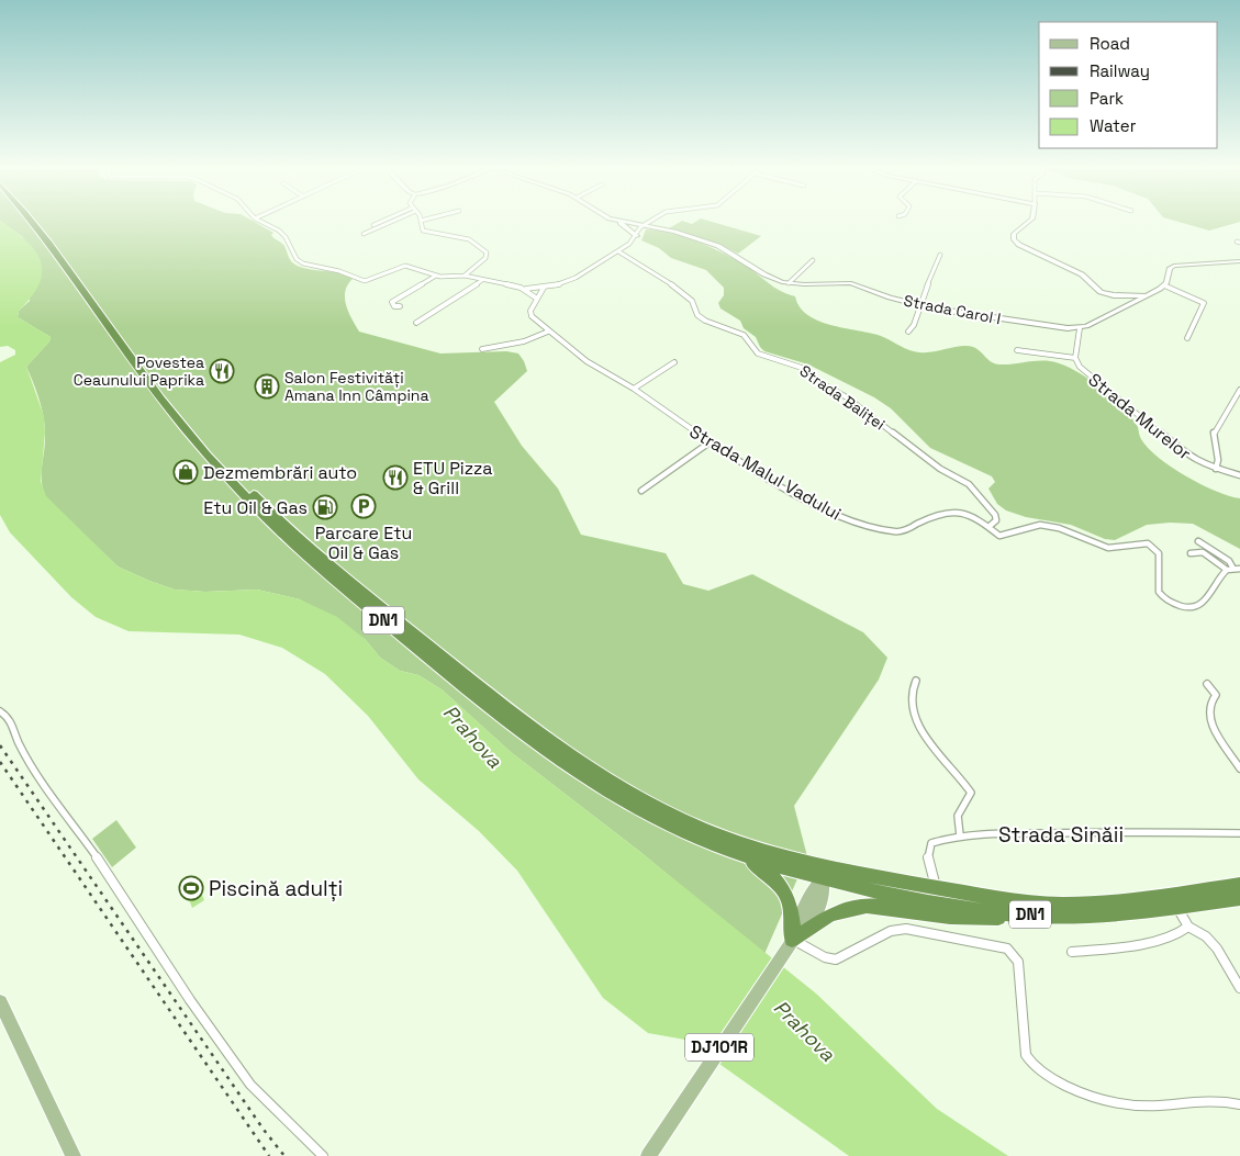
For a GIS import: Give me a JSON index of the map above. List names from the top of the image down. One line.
{"streets":{"highway":["DN1"],"main road":["Strada Carol I","DJ101R"],"street":["Strada Baliței","Strada Murelor","Strada Malul Vadului","Strada Sinăii"]},"crossings":[["Strada Carol I","Strada Murelor"],["Strada Baliței","Strada Malul Vadului"],["DN1","Strada Sinăii"],["DN1","DJ101R"]],"water":["Prahova"],"places":{"restaurant":["Povestea Ceaunului Paprika","ETU Pizza & Grill"],"building":["Salon Festivități Amana Inn Câmpina"],"shop":["Dezmembrări auto"],"parking":["Parcare Etu Oil & Gas"],"fuel station":["Etu Oil & Gas"],"sports":["Piscină adulți"]},"legend":["Road","Railway","Park","Water"]}
